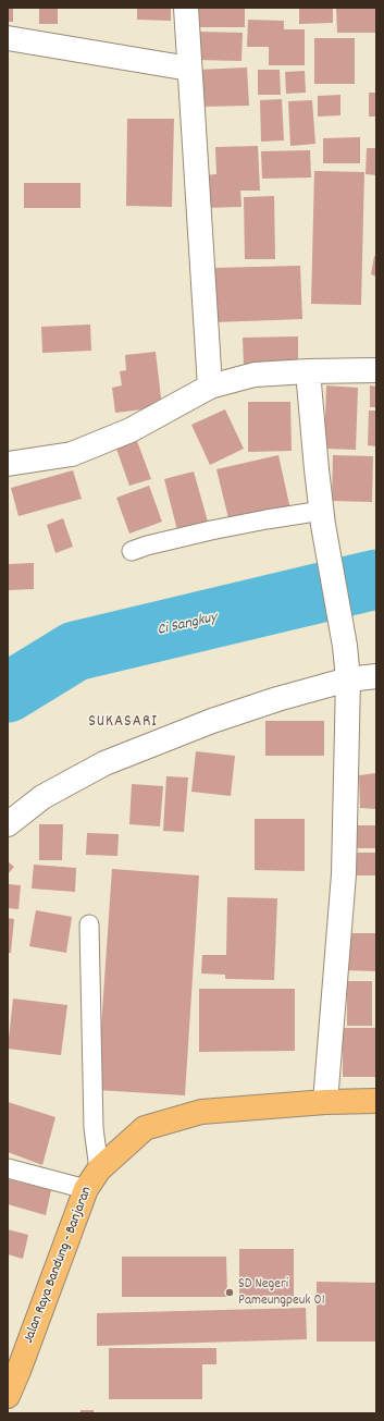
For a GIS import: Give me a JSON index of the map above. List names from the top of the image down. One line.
{"streets":{"main road":["Jalan Raya Bandung - Banjaran"]},"districts":["SUKASARI"],"water":["Ci Sangkuy"],"places":["SD Negeri Pameungpeuk 01"]}
